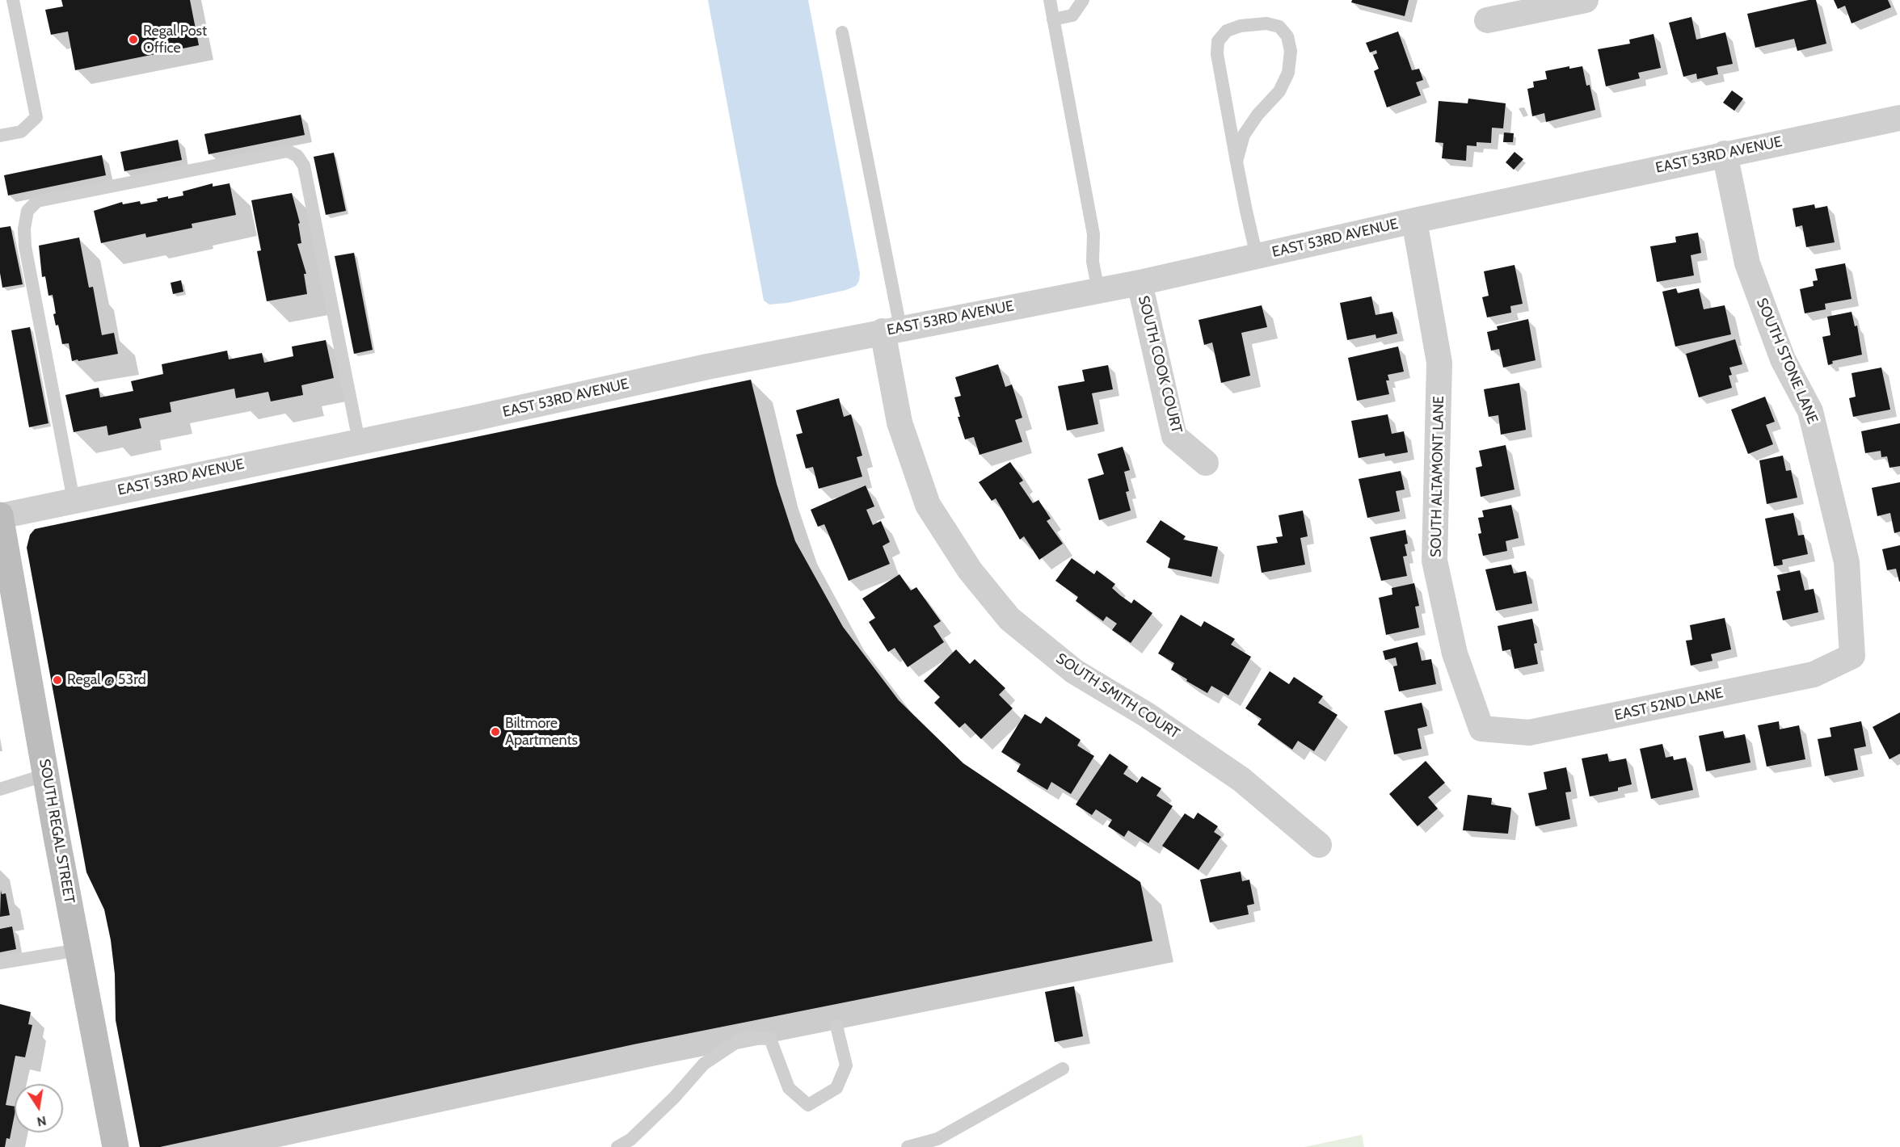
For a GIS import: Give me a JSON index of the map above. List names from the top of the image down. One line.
{"streets":{"main road":["SOUTH REGAL STREET"],"street":["EAST 53RD AVENUE","SOUTH STONE LANE","SOUTH COOK COURT","SOUTH ALTAMONT LANE","SOUTH SMITH COURT","EAST 52ND LANE"]},"crossings":[["EAST 53RD AVENUE","SOUTH STONE LANE"],["EAST 53RD AVENUE","SOUTH COOK COURT"],["EAST 53RD AVENUE","SOUTH ALTAMONT LANE"],["EAST 53RD AVENUE","SOUTH SMITH COURT"],["EAST 53RD AVENUE","SOUTH REGAL STREET"],["SOUTH STONE LANE","EAST 52ND LANE"],["SOUTH ALTAMONT LANE","EAST 52ND LANE"]],"places":["Regal Post Office","Regal @ 53rd","Biltmore Apartments"],"north":"bottom"}
